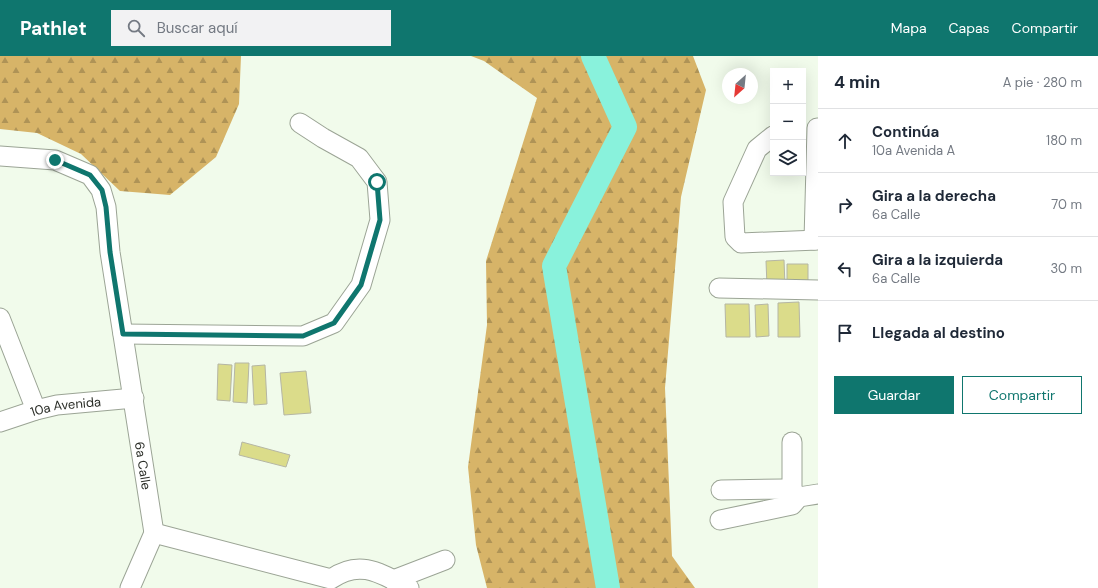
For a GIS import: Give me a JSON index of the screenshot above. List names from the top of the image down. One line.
{"streets":{"street":["10a Avenida","6a Calle"]},"crossings":[["10a Avenida","6a Calle"]],"north":"bottom left","page":{"header":"Pathlet","search":"Buscar aquí","nav":["Mapa","Capas","Compartir"],"heading":["4 min","A pie · 280 m"],"map_buttons":["+","−"],"list":[["Continúa","10a Avenida A","180 m"],["Gira a la derecha","6a Calle","70 m"],["Gira a la izquierda","6a Calle","30 m"],"Llegada al destino"],"buttons":["Guardar","Compartir"]}}
